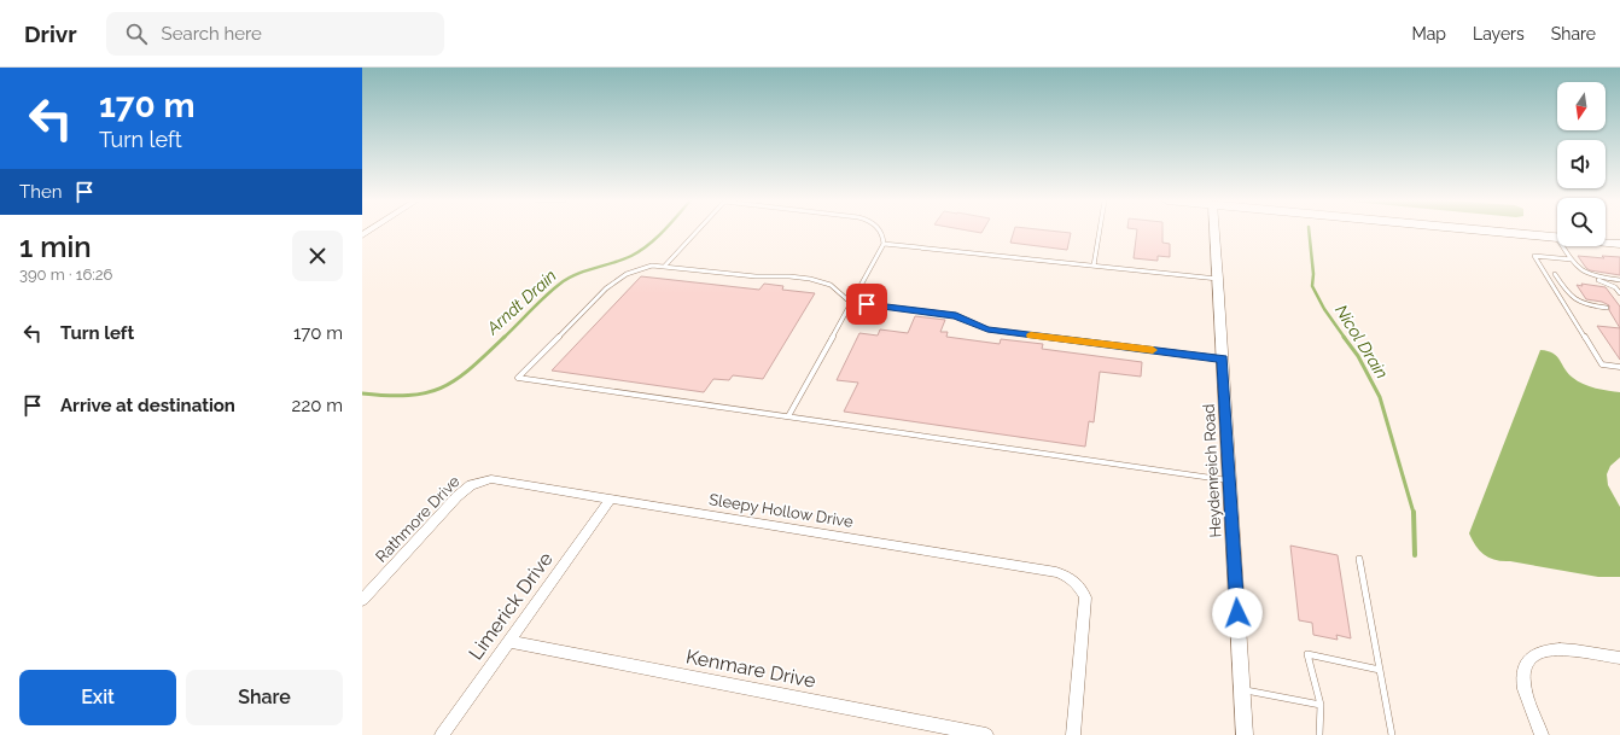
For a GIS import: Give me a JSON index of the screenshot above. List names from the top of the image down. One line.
{"streets":{"street":["Heydenreich Road","Sleepy Hollow Drive","Rathmore Drive","Limerick Drive","Kenmare Drive"]},"crossings":[["Sleepy Hollow Drive","Rathmore Drive"],["Sleepy Hollow Drive","Limerick Drive"],["Limerick Drive","Kenmare Drive"]],"water":["Arndt Drain","Nicol Drain"],"north":"bottom","page":{"header":"Drivr","search":"Search here","nav":["Map","Layers","Share"],"turn":["170 m","Turn left"],"then":"Then","heading":["1 min","390 m · 16:26"],"list":[{"name":"Turn left","value":"170 m"},{"name":"Arrive at destination","value":"220 m"}],"buttons":["Exit","Share"]}}
